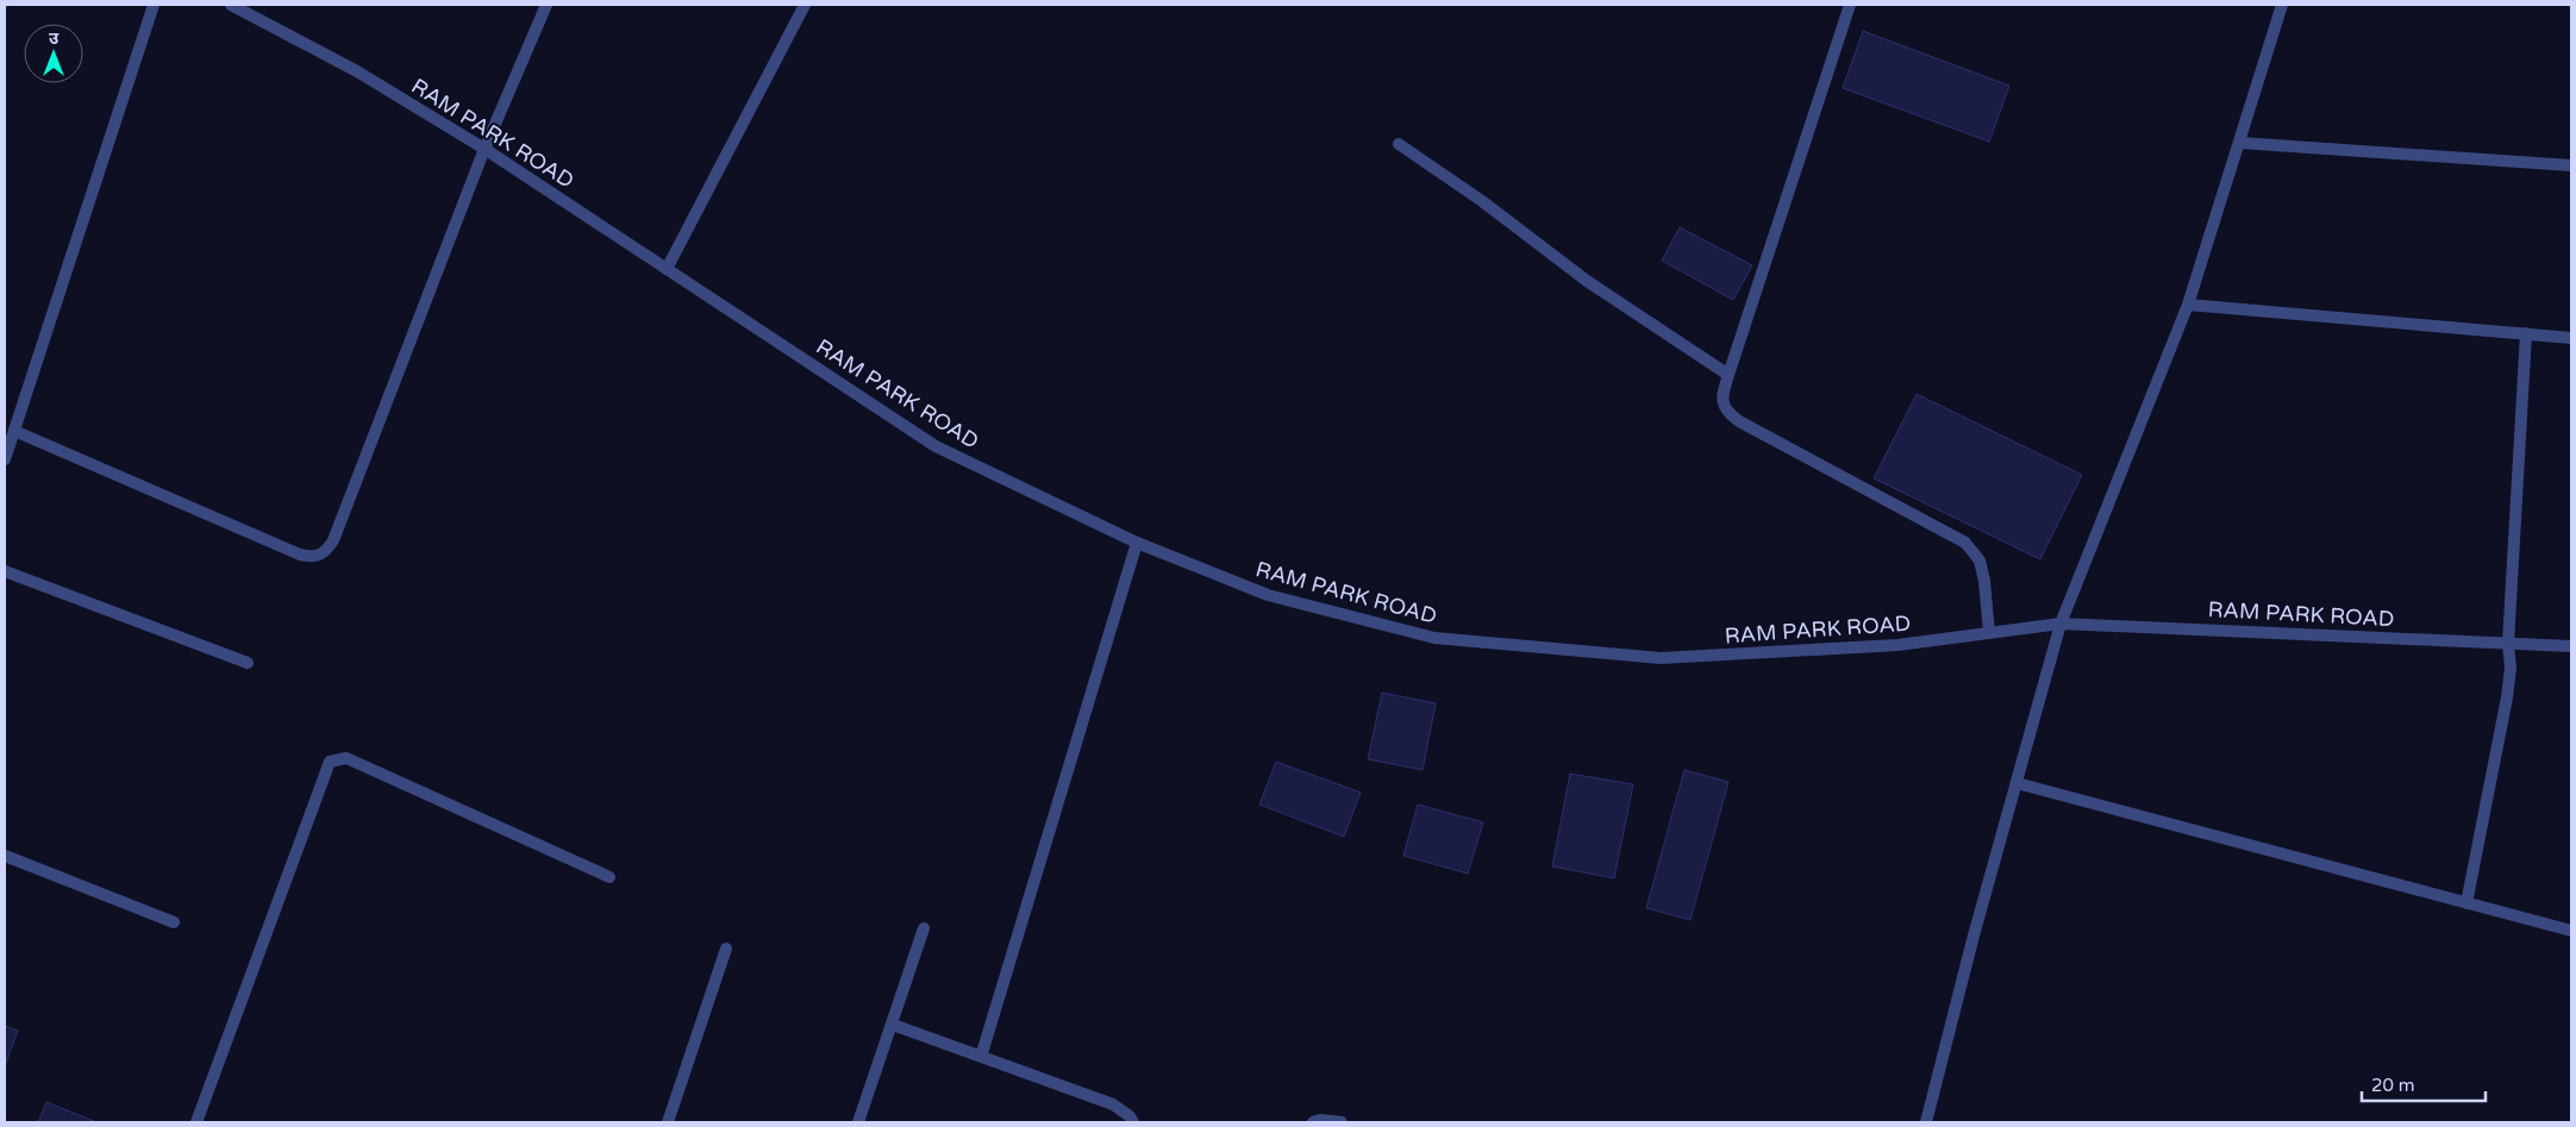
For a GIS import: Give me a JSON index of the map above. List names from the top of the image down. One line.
{"streets":{"street":["RAM PARK ROAD"]},"scale_bar":"20 m","north":"top"}
